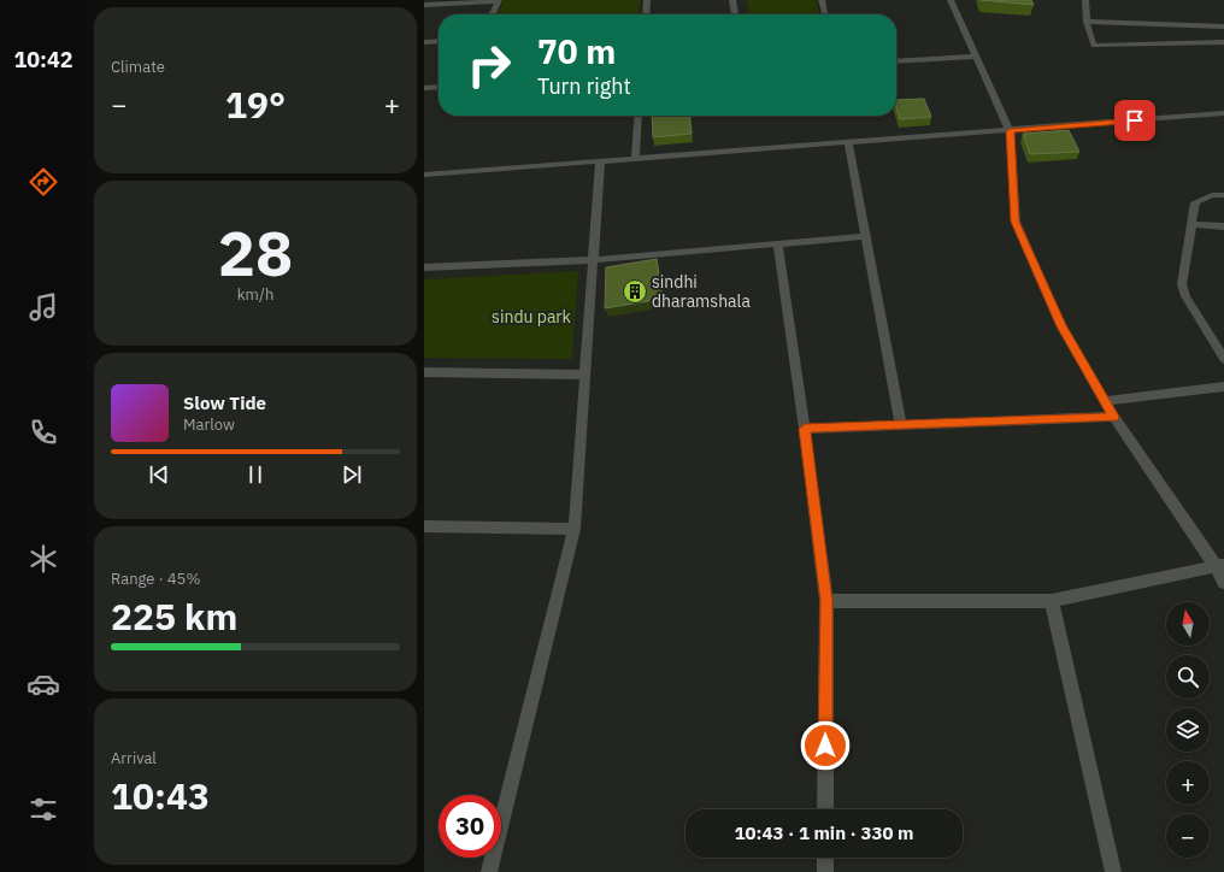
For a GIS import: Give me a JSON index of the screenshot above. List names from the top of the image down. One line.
{"parks":["sindu park"],"places":{"building":["sindhi dharamshala"]},"north":"top","page":{"tabs":"10:42","tile":["Climate",["28","km/h"],["Range · 45%","225 km"],["Arrival","10:43"]],"turn":["70 m","Turn right"],"heat":["−","19°","+"],"song":["Slow Tide","Marlow"],"map_buttons":["+","−"],"limit":"30","trip":"10:43 · 1 min · 330 m"}}
